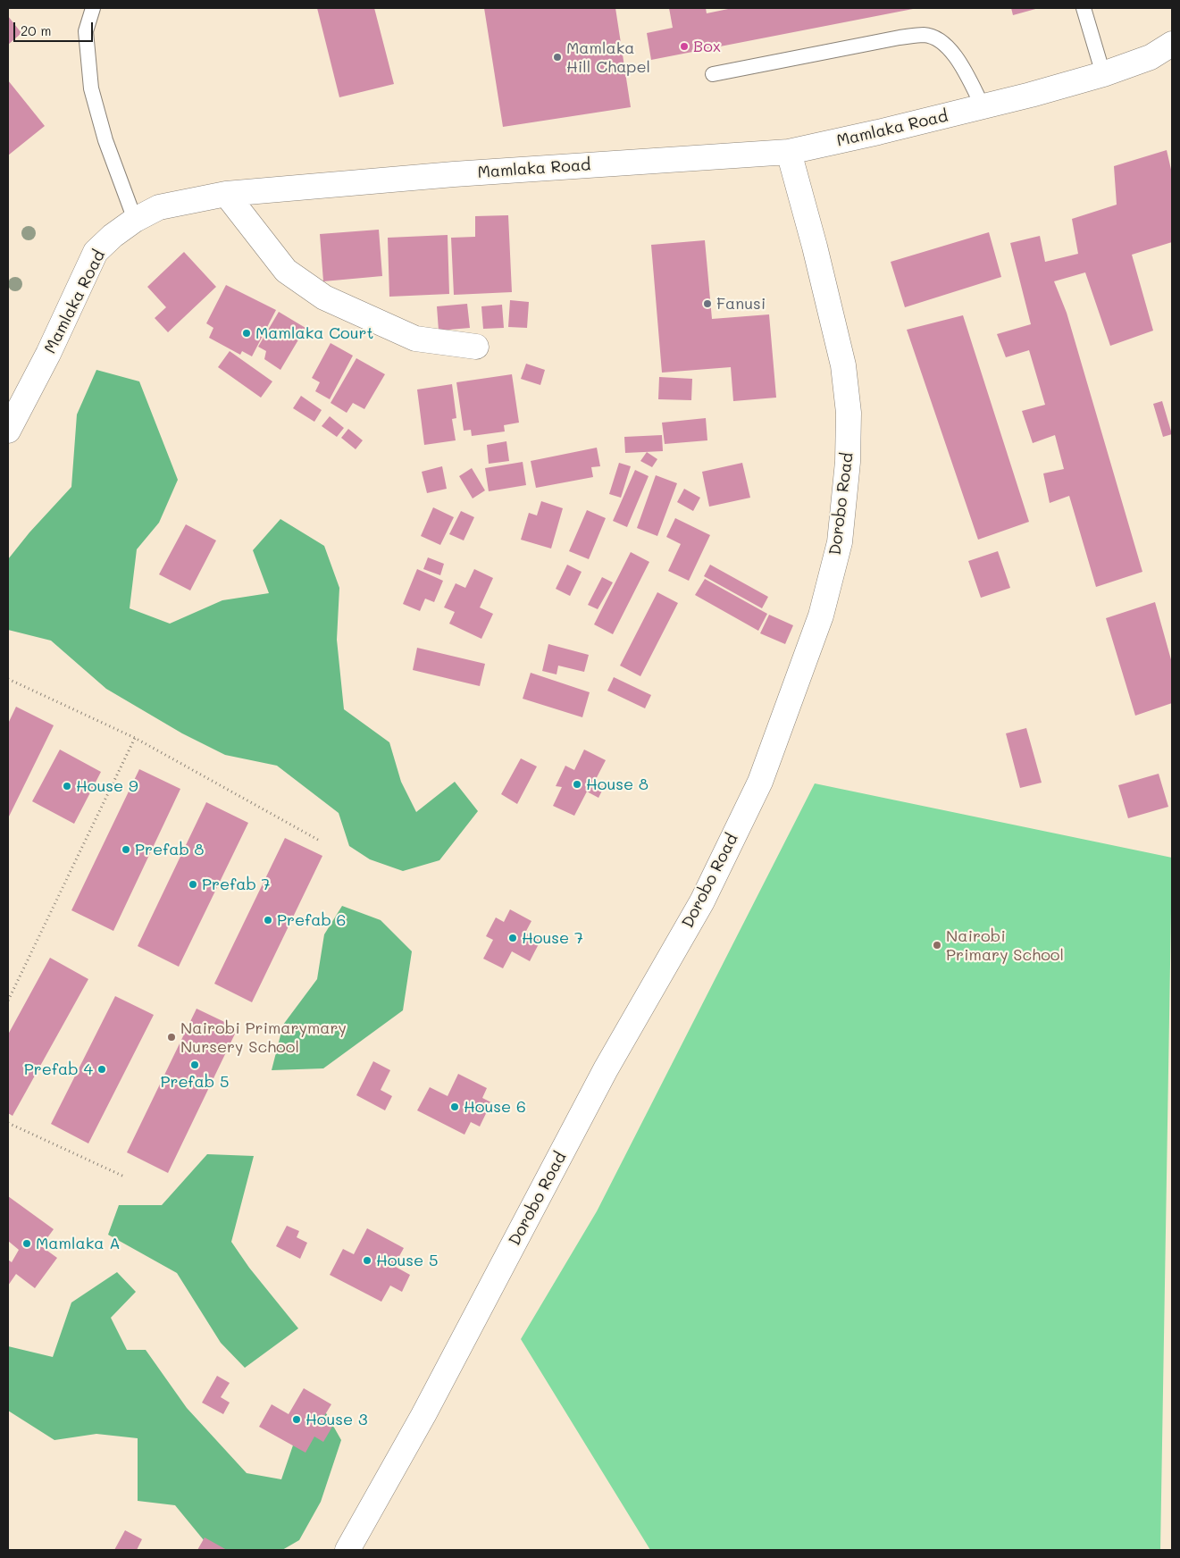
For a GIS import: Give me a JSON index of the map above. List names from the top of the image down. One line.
{"streets":{"street":["Mamlaka Road","Dorobo Road"]},"crossings":[["Mamlaka Road","Dorobo Road"]],"places":["Box","Mamlaka Hill Chapel","Fanusi","Mamlaka Court","House 8","House 9","Prefab 8","Prefab 7","Prefab 6","House 7","Nairobi Primary School","Nairobi Primarymary Nursery School","Prefab 5","Prefab 4","House 6","Mamlaka A","House 5","House 3"],"scale_bar":"20 m"}
